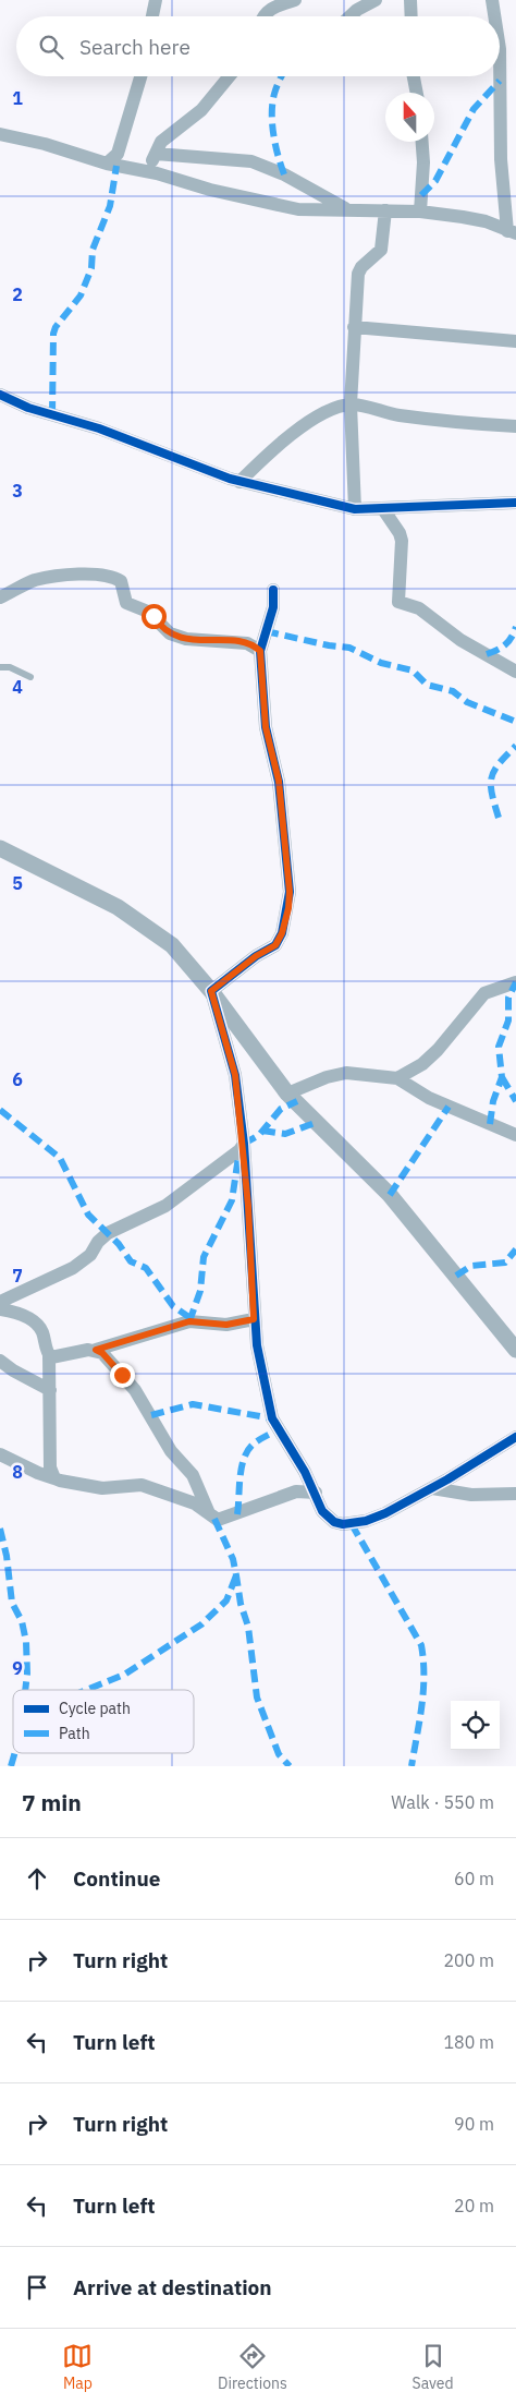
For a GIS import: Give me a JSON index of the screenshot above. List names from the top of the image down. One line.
{"legend":["Cycle path","Path"],"north":"top","page":{"search":"Search here","heading":["7 min","Walk · 550 m"],"list":[["Continue","60 m"],["Turn right","200 m"],["Turn left","180 m"],["Turn right","90 m"],["Turn left","20 m"],"Arrive at destination"],"nav":["Map","Directions","Saved"]},"grid":{"rows":["1","2","3","4","5","6","7","8","9"]}}
